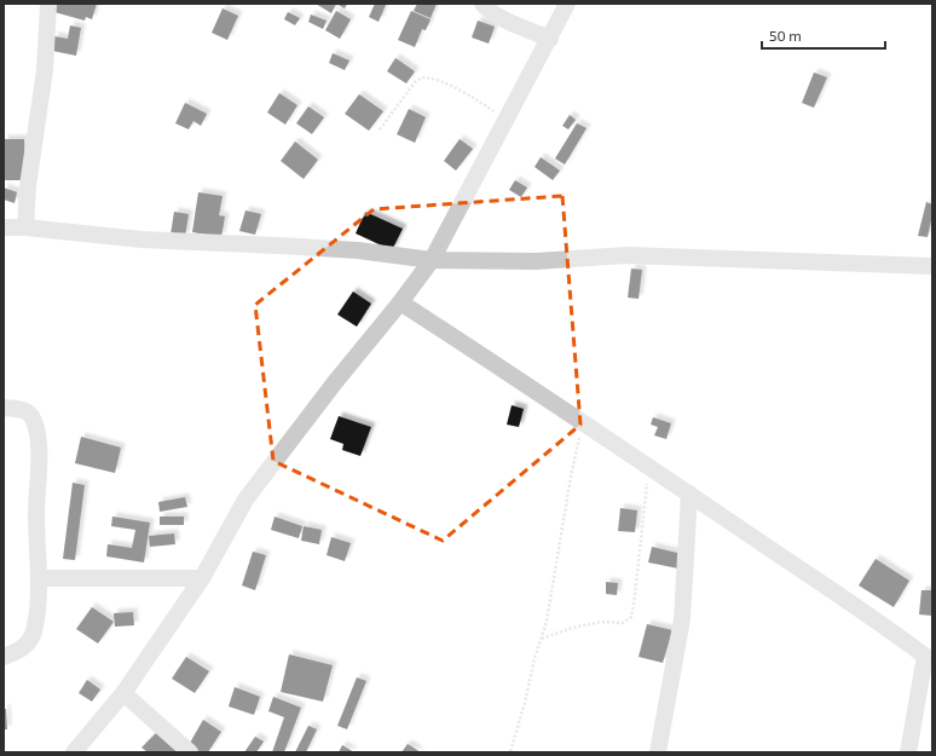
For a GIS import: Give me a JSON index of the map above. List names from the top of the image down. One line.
{"scale_bar":"50 m"}
